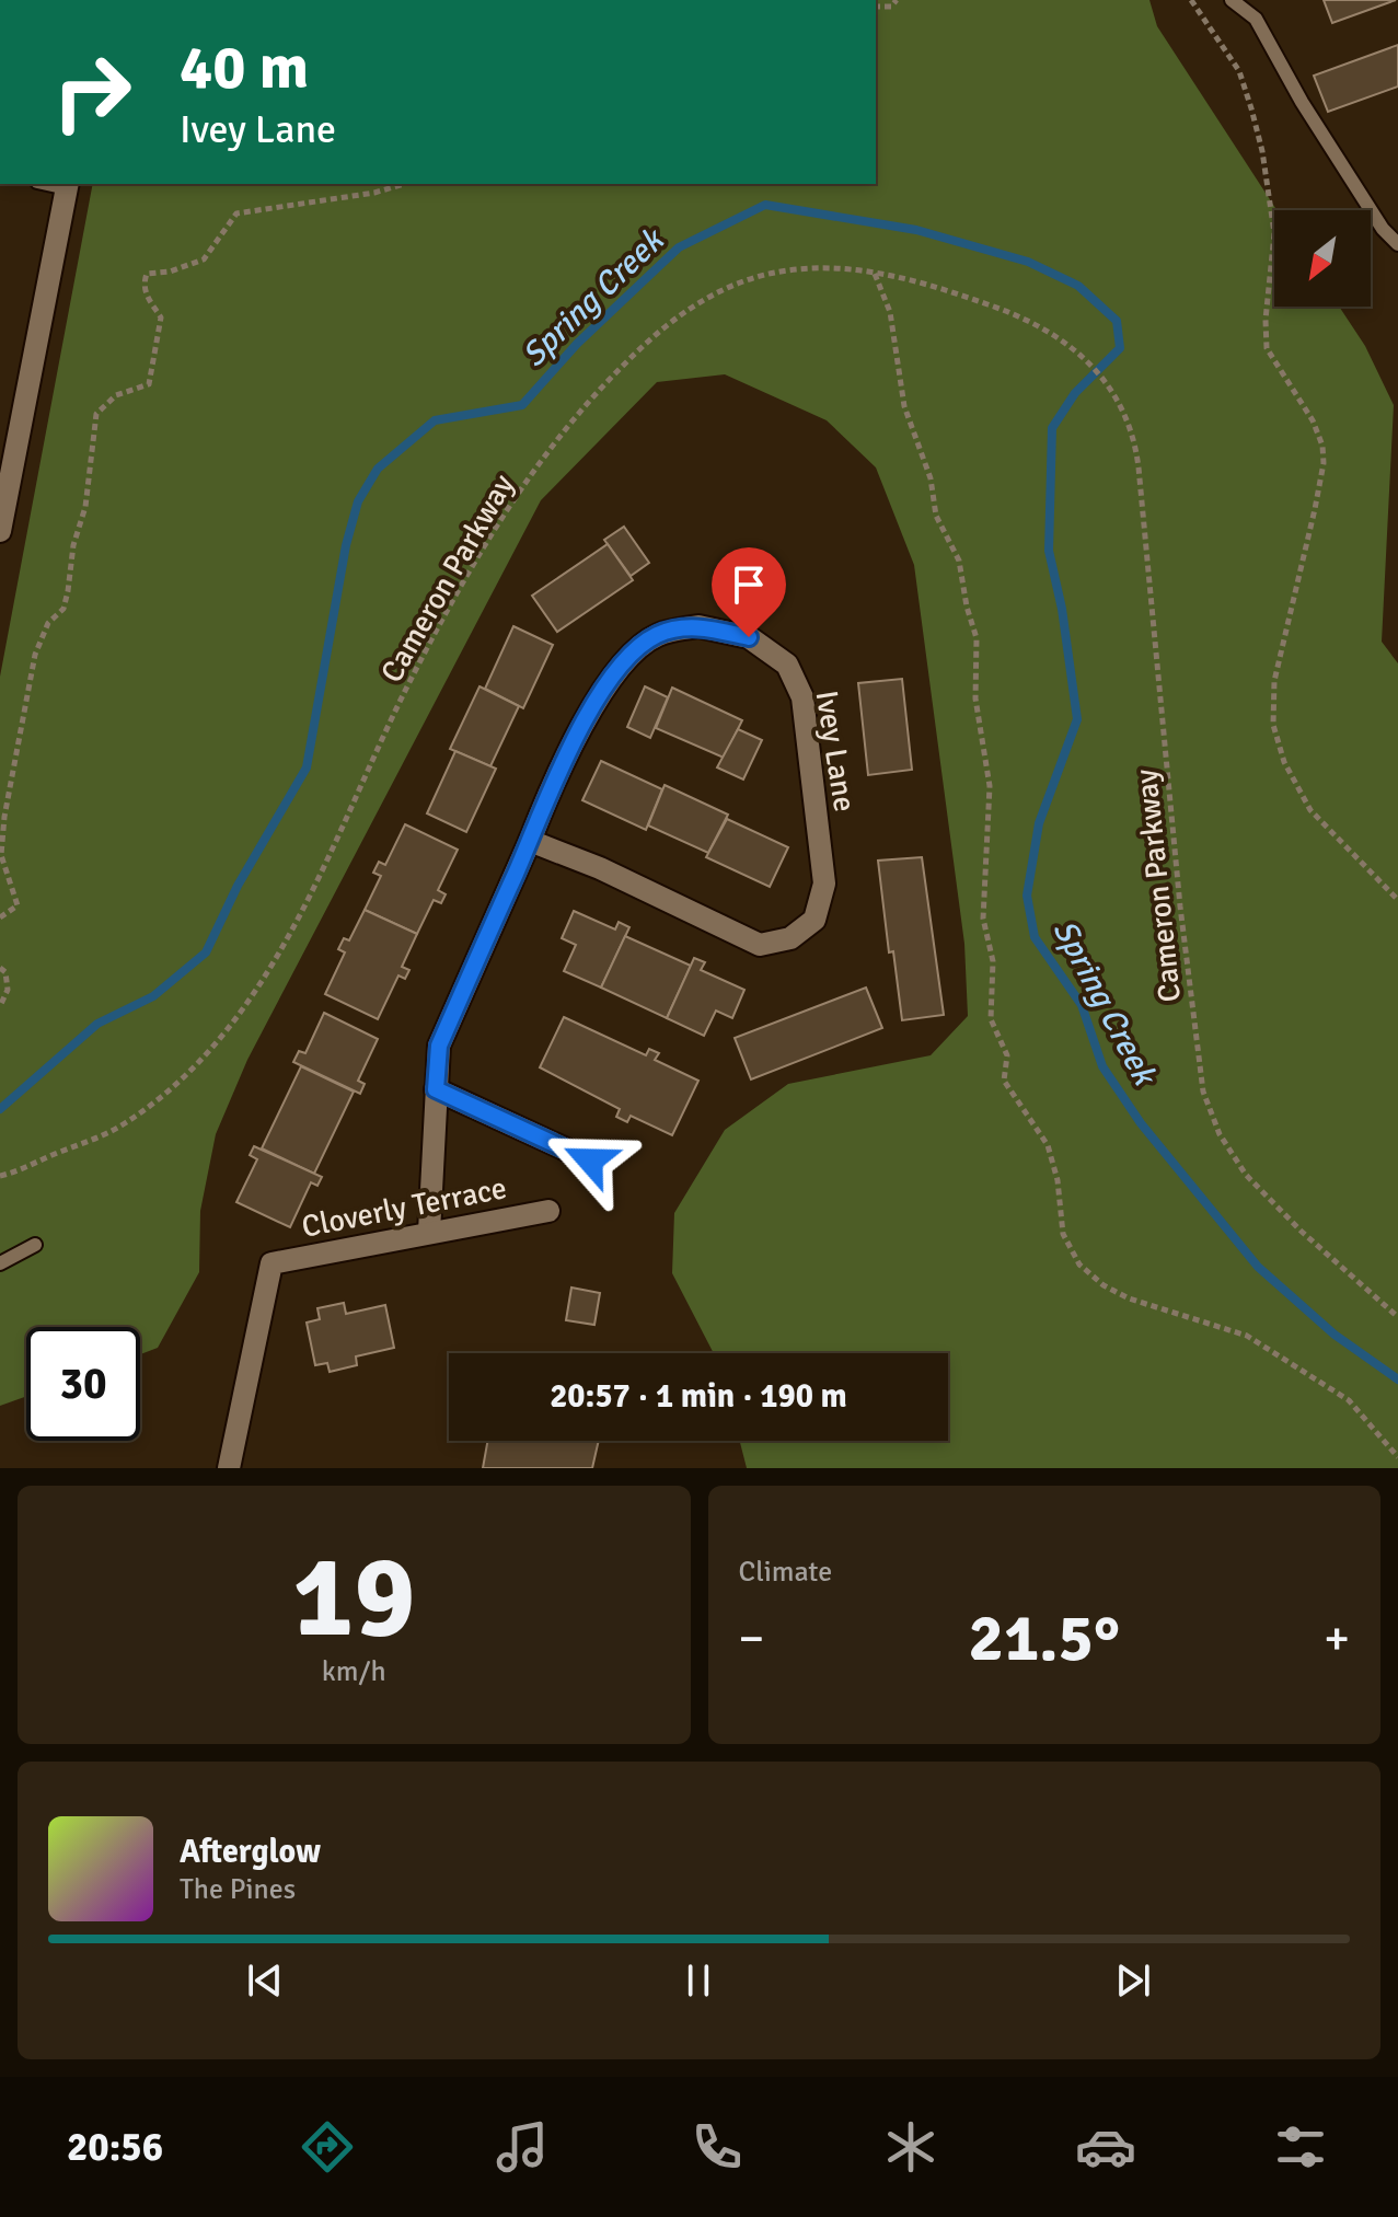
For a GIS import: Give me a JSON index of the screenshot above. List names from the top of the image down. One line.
{"streets":{"street":["Ivey Lane","Cloverly Terrace"],"path":["Cameron Parkway"]},"crossings":[["Ivey Lane","Cloverly Terrace"]],"water":["Spring Creek"],"north":"bottom left","page":{"turn":["40 m","Ivey Lane"],"limit":"30","trip":"20:57 · 1 min · 190 m","tile":[["19","km/h"],"Climate"],"heat":["−","21.5°","+"],"song":["Afterglow","The Pines"],"tabs":"20:56"}}
